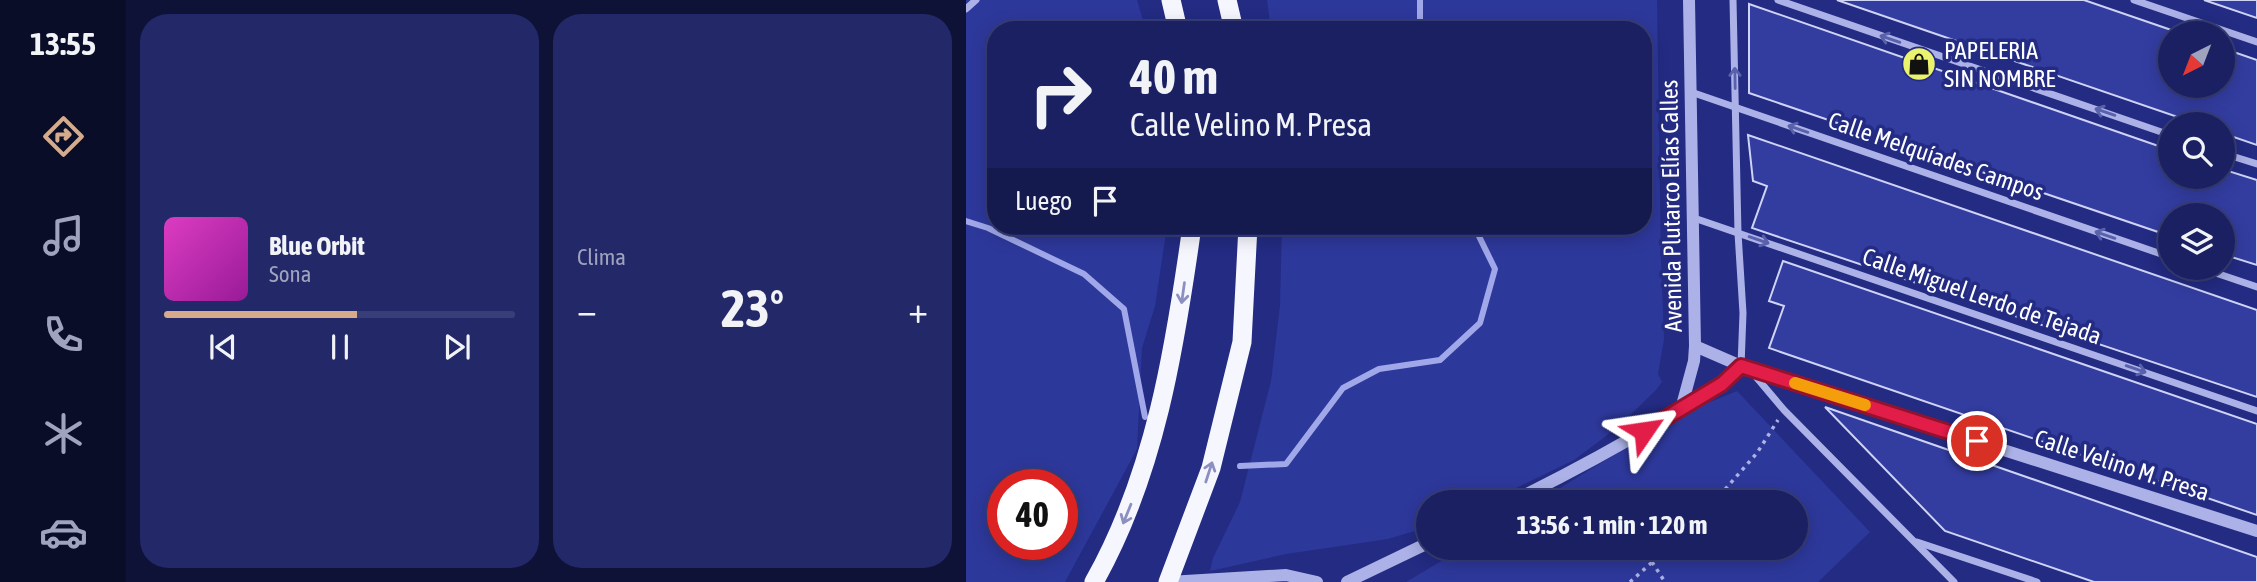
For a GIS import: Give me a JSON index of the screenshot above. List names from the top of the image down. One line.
{"streets":{"street":["Calle Melquíades Campos","Avenida Plutarco Elías Calles","Calle Miguel Lerdo de Tejada","Calle Velino M. Presa"]},"crossings":[["Calle Melquíades Campos","Avenida Plutarco Elías Calles"],["Avenida Plutarco Elías Calles","Calle Miguel Lerdo de Tejada"],["Avenida Plutarco Elías Calles","Calle Velino M. Presa"]],"one_way":["Calle Melquíades Campos","Calle Miguel Lerdo de Tejada"],"places":{"shop":["PAPELERIA SIN NOMBRE"]},"north":"bottom left","page":{"tabs":"13:55","tile":"Clima","turn":["40 m","Calle Velino M. Presa"],"then":"Luego","song":["Blue Orbit","Sona"],"heat":["−","23°","+"],"limit":"40","trip":"13:56 · 1 min · 120 m"}}
